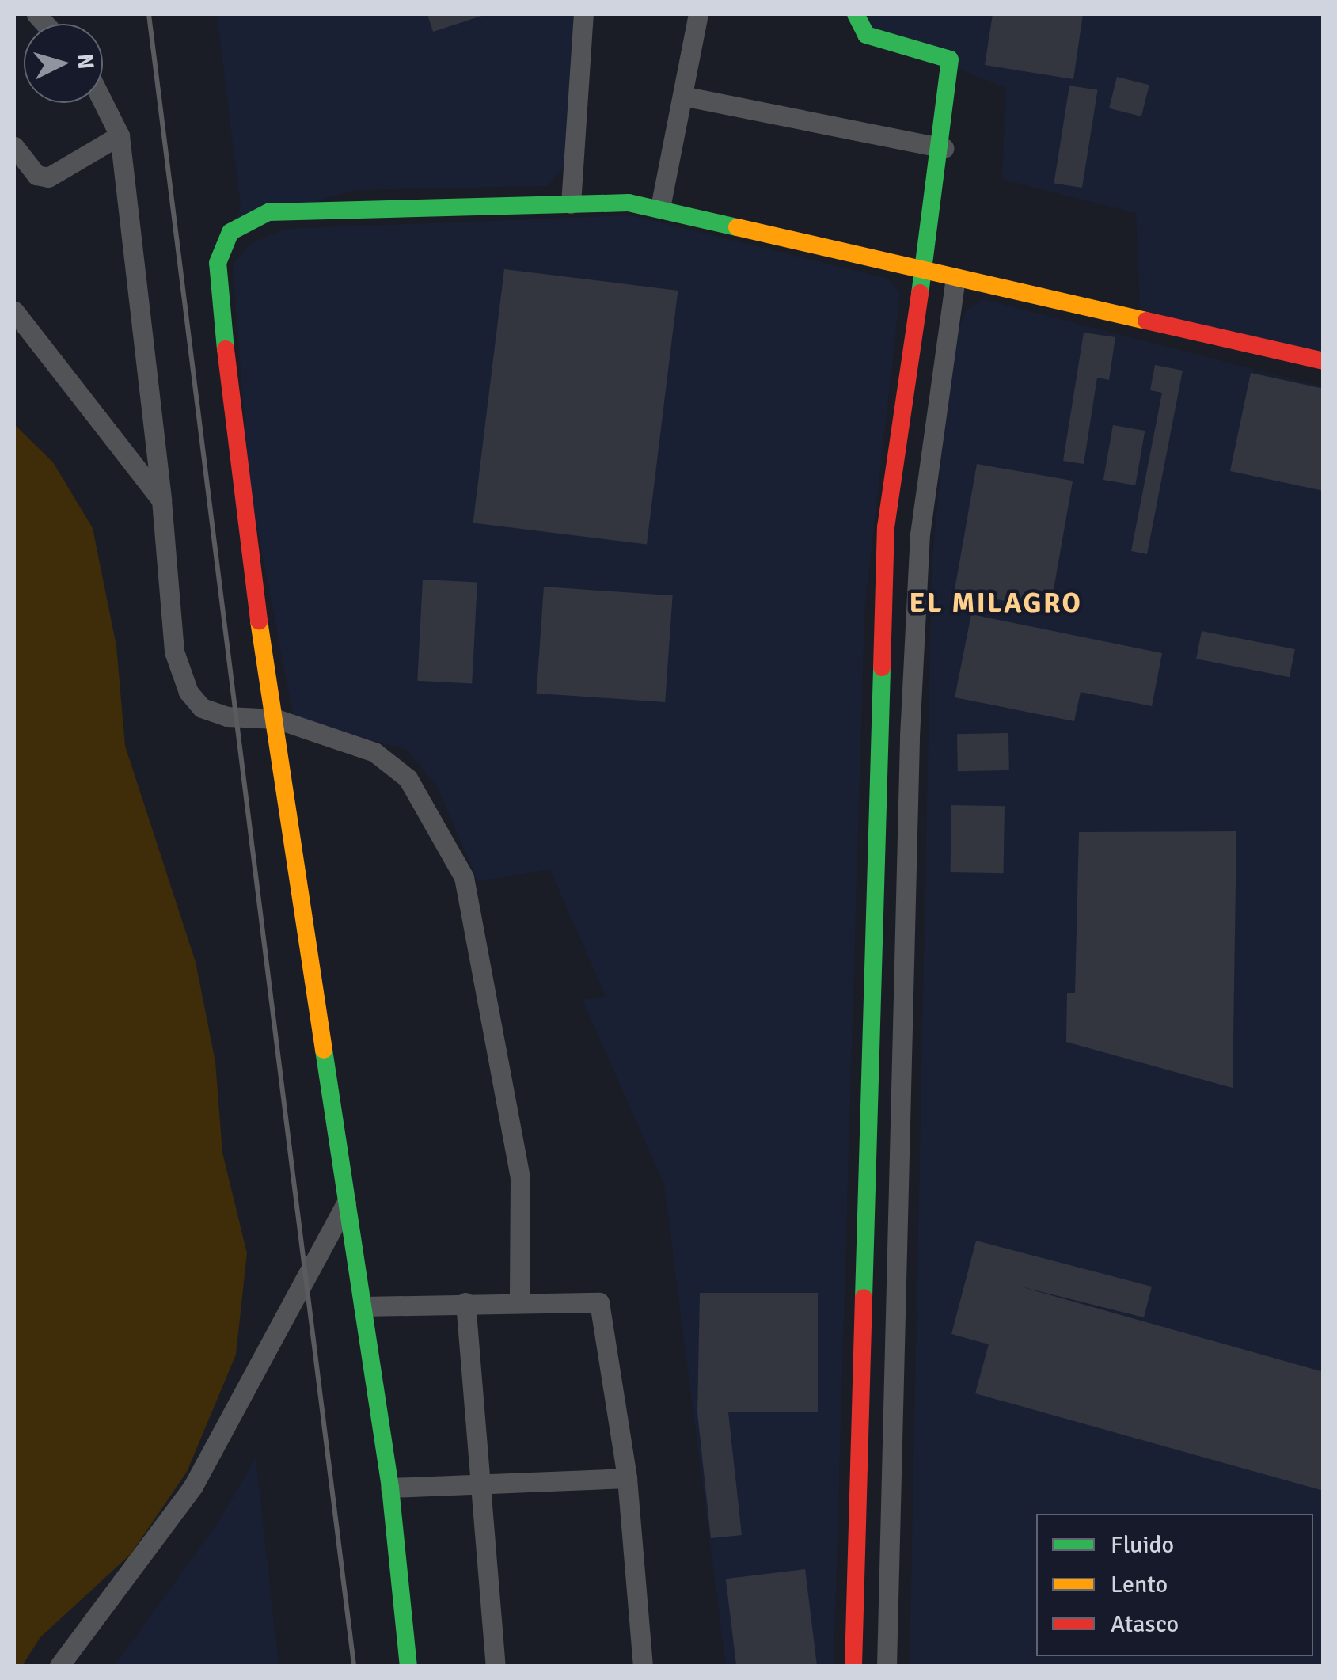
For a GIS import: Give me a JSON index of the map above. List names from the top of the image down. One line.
{"districts":["EL MILAGRO"],"legend":["Fluido","Lento","Atasco"],"north":"right"}
